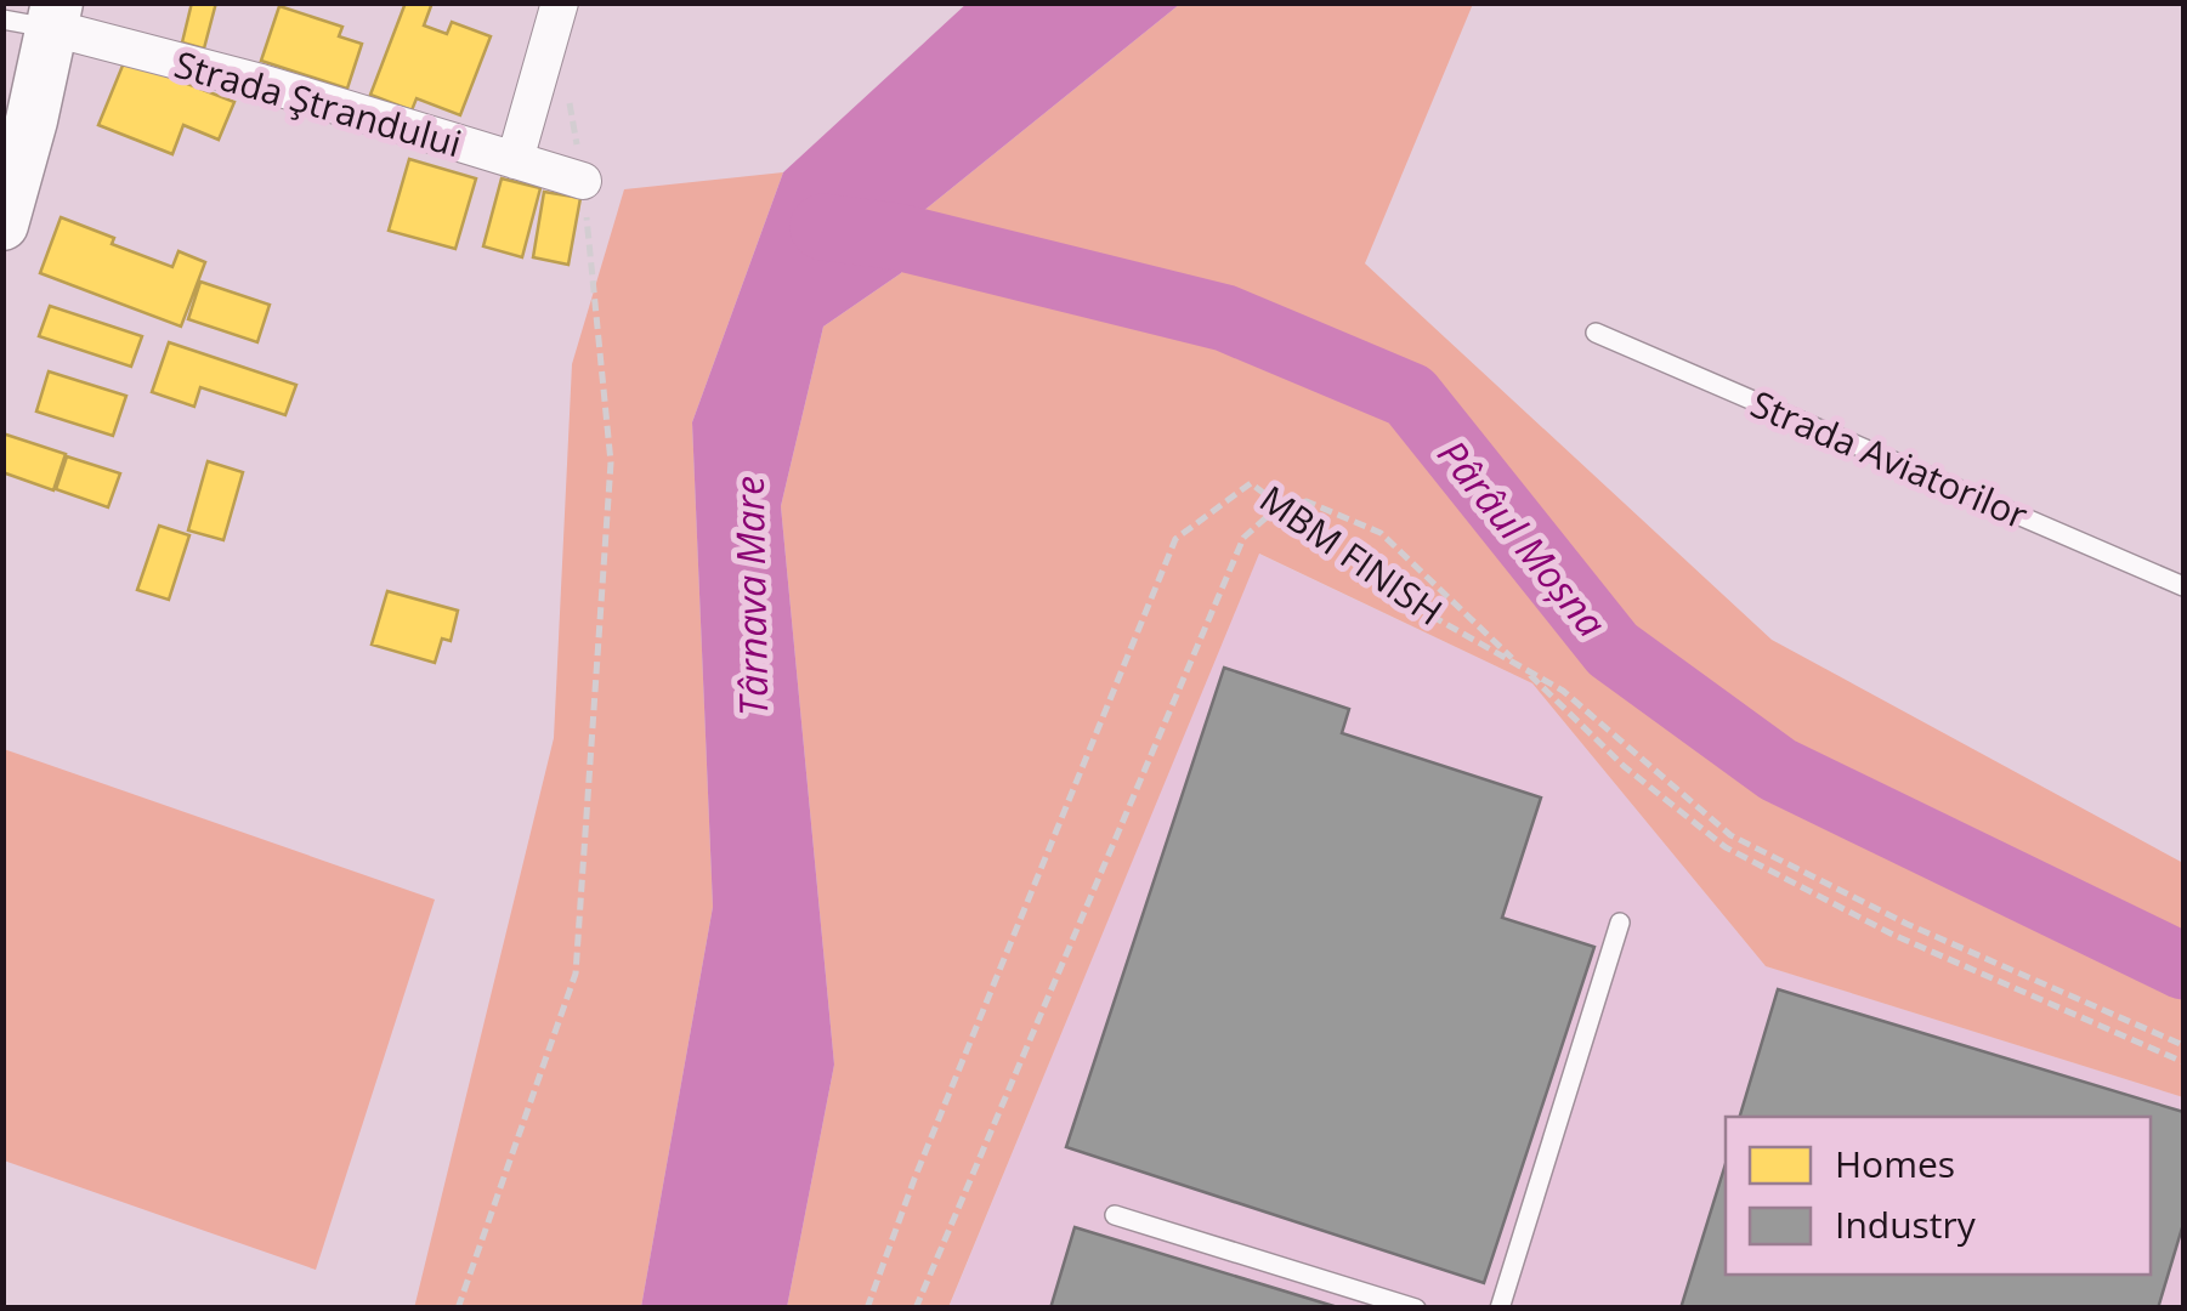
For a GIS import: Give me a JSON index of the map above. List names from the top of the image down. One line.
{"streets":{"street":["Strada Ştrandului"],"lane":["Strada Aviatorilor"],"path":["MBM FINISH"]},"water":["Pârâul Moșna","Târnava Mare"],"legend":["Homes","Industry"]}
